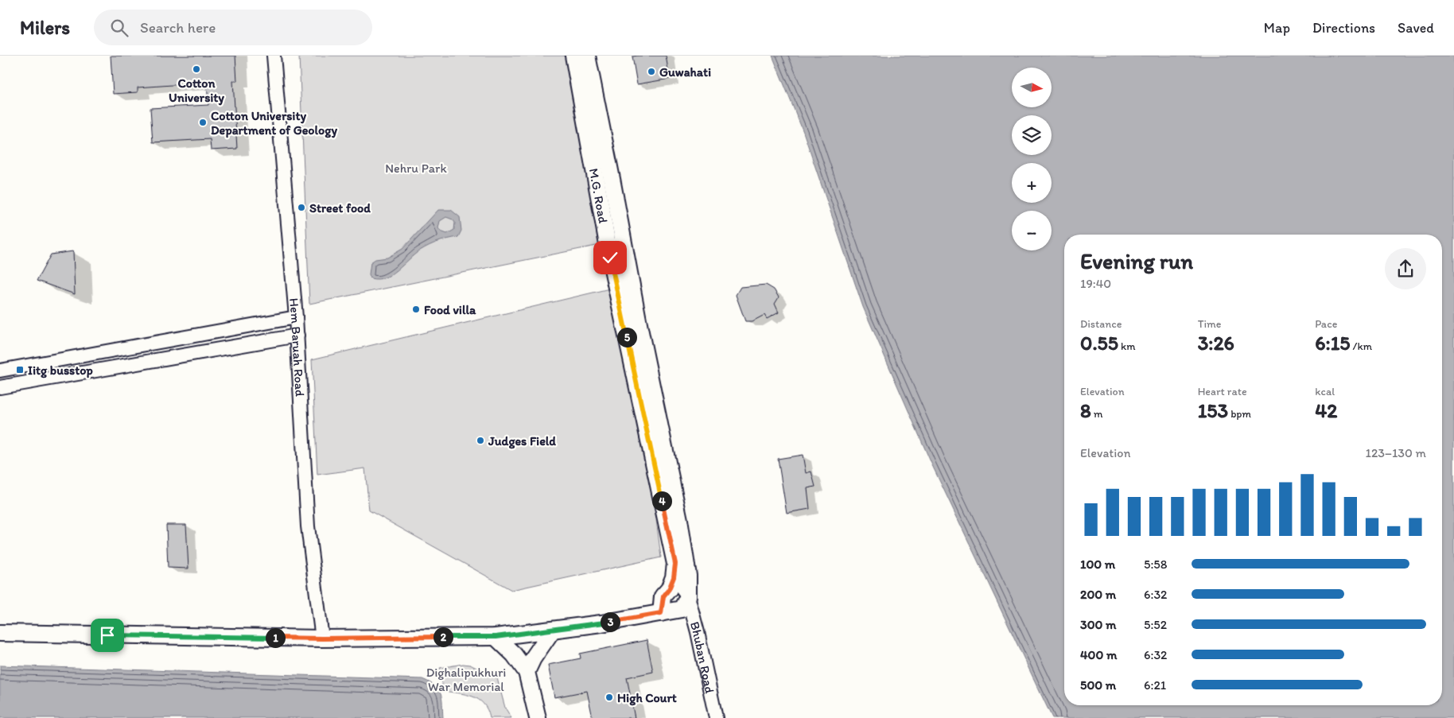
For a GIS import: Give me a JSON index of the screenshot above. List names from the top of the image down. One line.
{"streets":{"main road":["M.G. Road"],"street":["Hem Baruah Road","Bhuban Road"]},"parks":["Nehru Park","Dighalipukhuri War Memorial"],"places":{"other":["Cotton University","Guwahati","Cotton University Department of Geology","Street food","Food villa","Judges Field","High Court"],"transit":["Iitg busstop"]},"north":"right","page":{"header":"Milers","search":"Search here","nav":["Map","Directions","Saved"],"map_buttons":["+","−"],"heading":["Evening run","19:40"],"stats":[["Distance","0.55 km"],["Time","3:26"],["Pace","6:15 /km"],["Elevation","8 m"],["Heart rate","153 bpm"],["kcal","42"]],"pins":["5","4","3","2","1"],"chart":["Elevation","123–130 m"],"list":[{"name":"100 m","note":"5:58"},{"name":"200 m","note":"6:32"},{"name":"300 m","note":"5:52"},{"name":"400 m","note":"6:32"},{"name":"500 m","note":"6:21"}]}}
